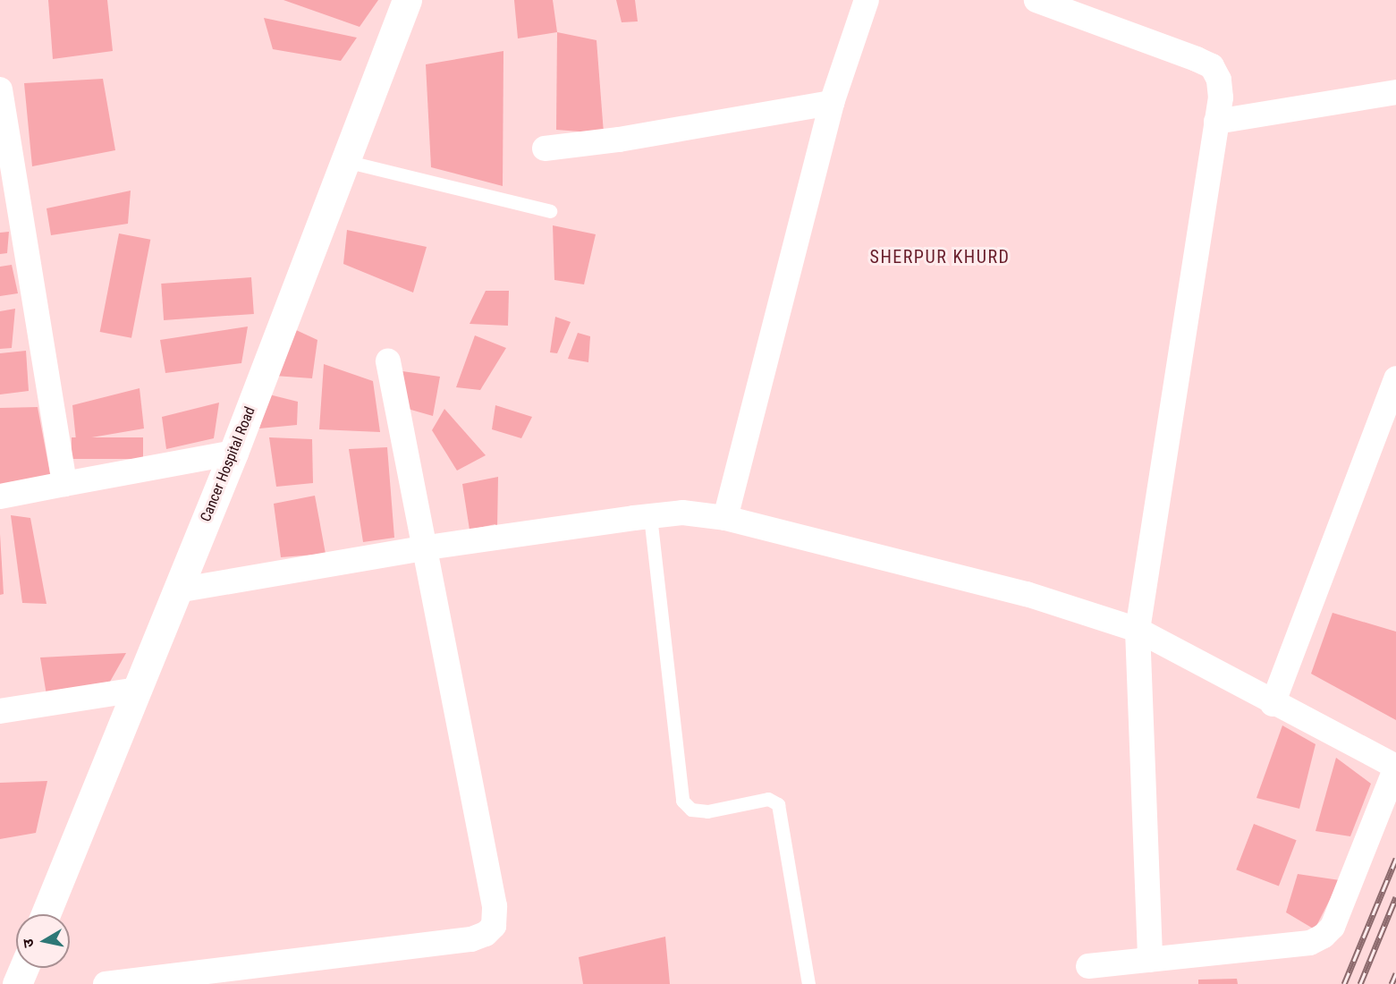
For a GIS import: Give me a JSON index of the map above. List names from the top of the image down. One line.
{"streets":{"street":["Cancer Hospital Road"]},"districts":["SHERPUR KHURD"],"north":"left"}
